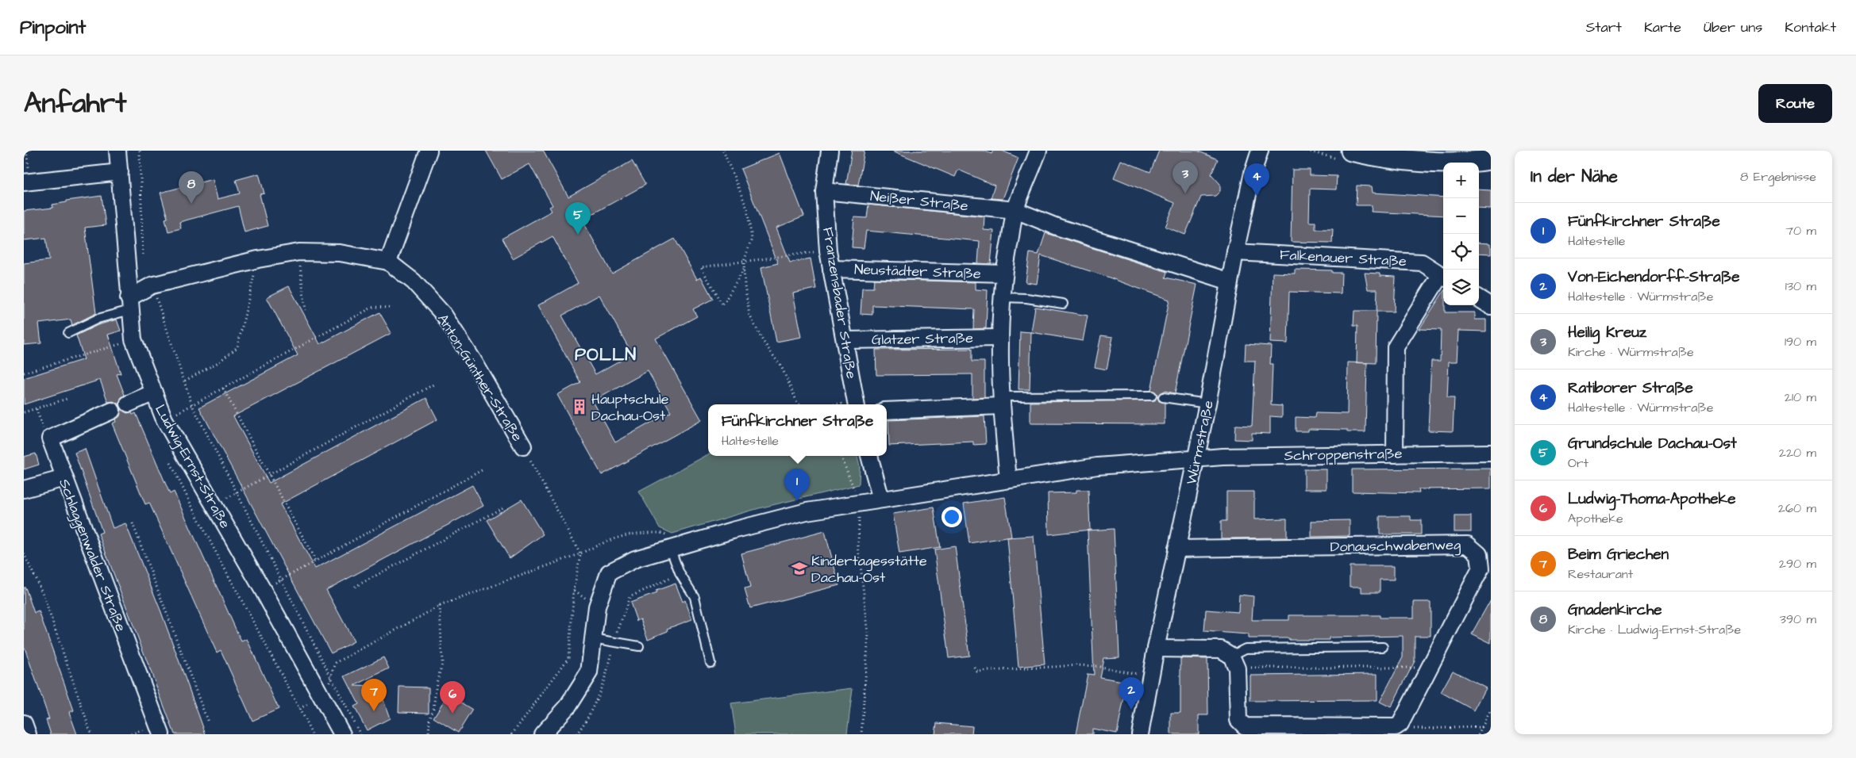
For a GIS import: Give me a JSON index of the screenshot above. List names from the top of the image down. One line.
{"streets":{"street":["Neißer Straße","Falkenauer Straße","Neustädter Straße","Franzensbader Straße","Glatzer Straße","Anton-Günther-Straße","Würmstraße","Schroppenstraße","Ludwig-Ernst-Straße","Donauschwabenweg","Schlaggenwalder Straße"]},"crossings":[["Neißer Straße","Franzensbader Straße"],["Neißer Straße","Würmstraße"],["Falkenauer Straße","Würmstraße"],["Neustädter Straße","Franzensbader Straße"],["Franzensbader Straße","Glatzer Straße"],["Anton-Günther-Straße","Ludwig-Ernst-Straße"],["Würmstraße","Schroppenstraße"],["Würmstraße","Donauschwabenweg"]],"districts":["POLLN"],"places":{"building":["Hauptschule Dachau-Ost"],"school or university":["Kindertagesstätte Dachau-Ost"]},"page":{"header":"Pinpoint","nav":["Start","Karte","Über uns","Kontakt"],"title":"Anfahrt","buttons":"Route","heading":["In der Nähe","8 Ergebnisse"],"pins":["3","4","8","5","1","2","7","6"],"map_buttons":["+","−"],"list":[{"mark":"1","name":"Fünfkirchner Straße","note":"Haltestelle","value":"70 m"},{"mark":"2","name":"Von-Eichendorff-Straße","note":"Haltestelle · Würmstraße","value":"130 m"},{"mark":"3","name":"Heilig Kreuz","note":"Kirche · Würmstraße","value":"190 m"},{"mark":"4","name":"Ratiborer Straße","note":"Haltestelle · Würmstraße","value":"210 m"},{"mark":"5","name":"Grundschule Dachau-Ost","note":"Ort","value":"220 m"},{"mark":"6","name":"Ludwig-Thoma-Apotheke","note":"Apotheke","value":"260 m"},{"mark":"7","name":"Beim Griechen","note":"Restaurant","value":"290 m"},{"mark":"8","name":"Gnadenkirche","note":"Kirche · Ludwig-Ernst-Straße","value":"390 m"}],"popup":["Fünfkirchner Straße","Haltestelle"]}}
